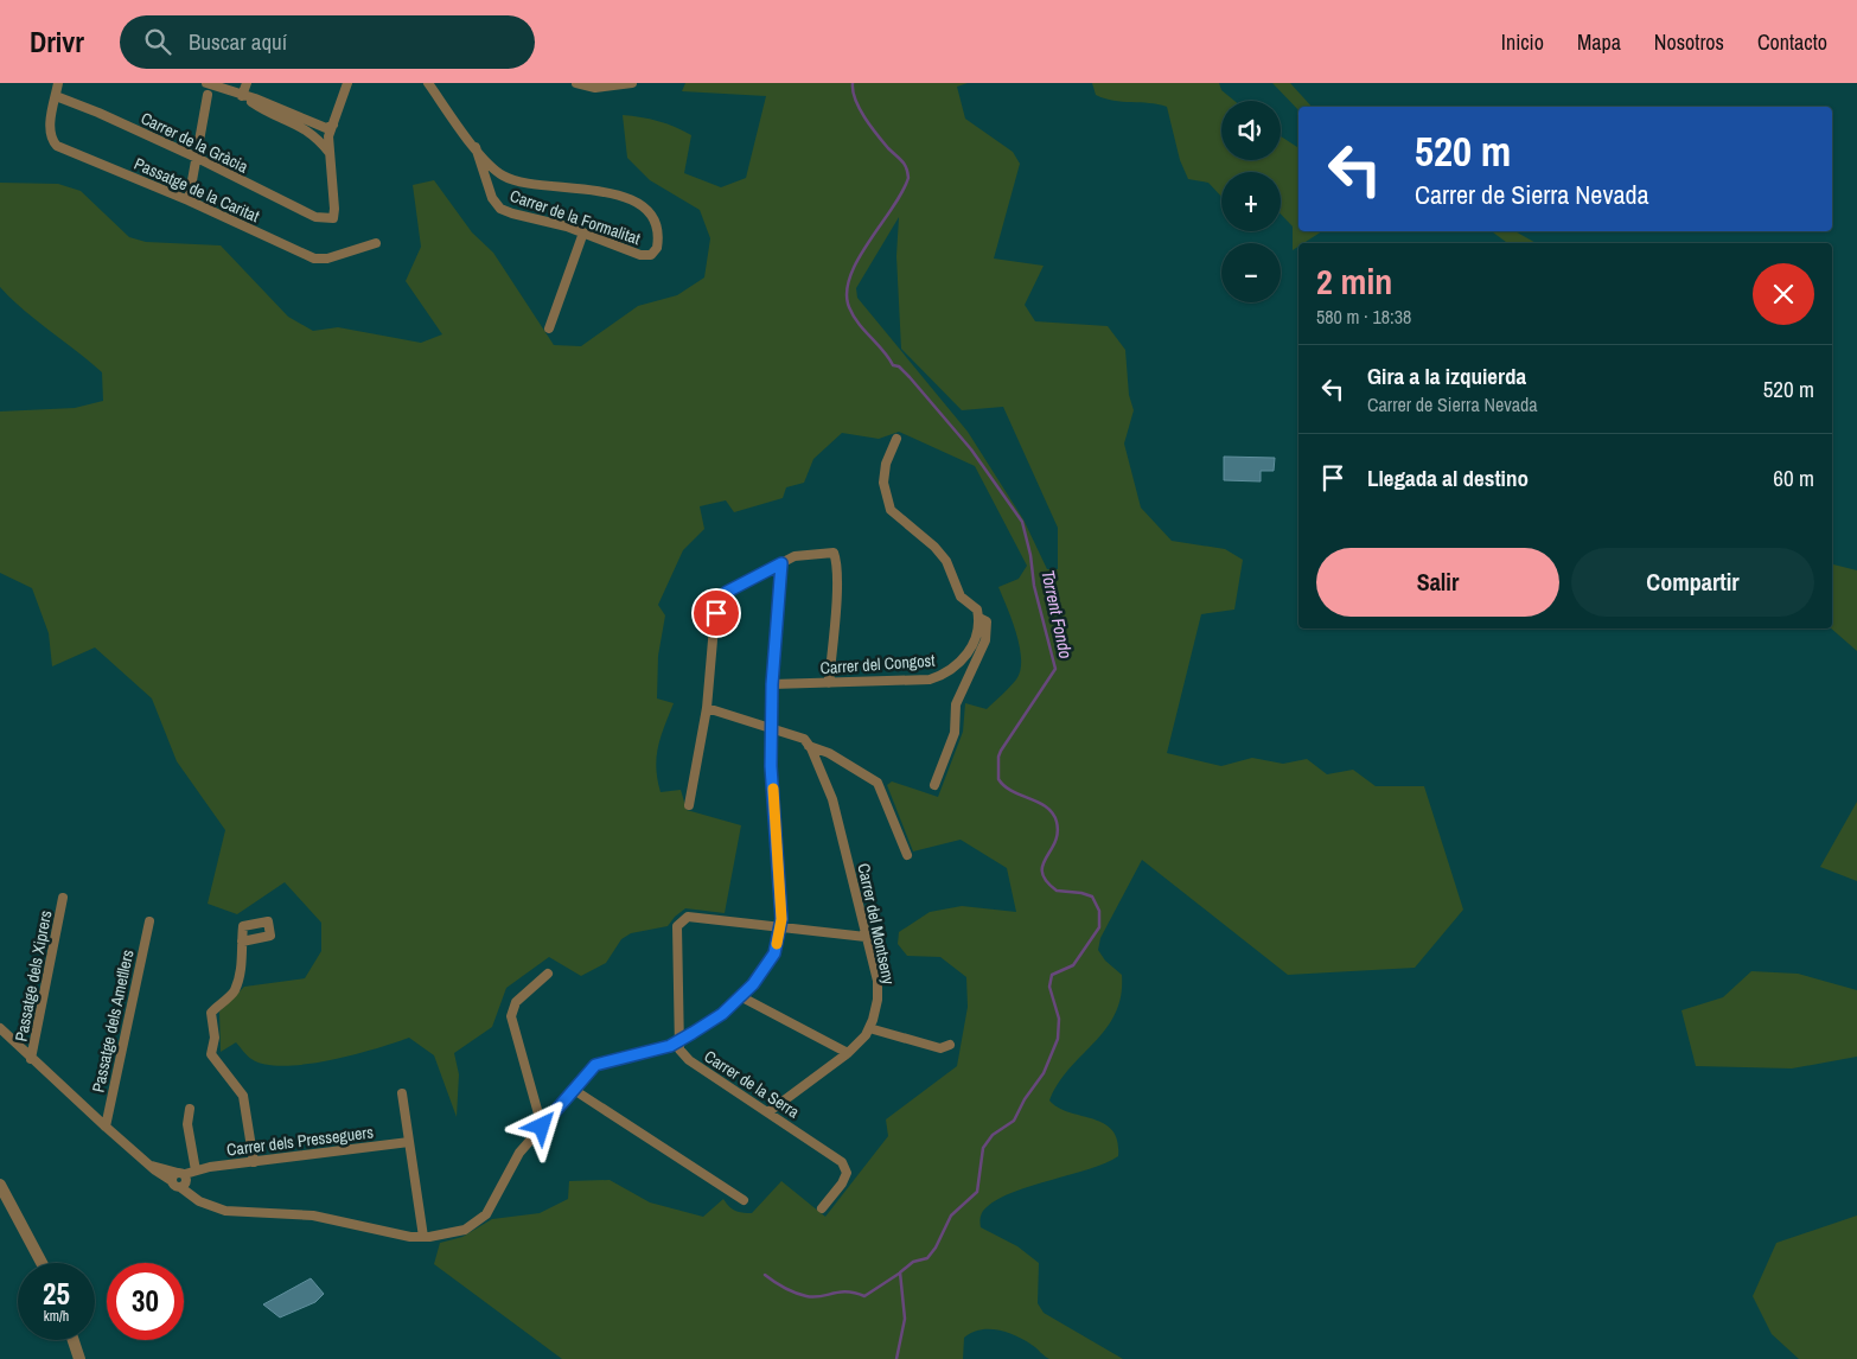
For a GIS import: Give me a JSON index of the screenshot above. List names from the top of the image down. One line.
{"streets":{"street":["Carrer de la Gràcia","Passatge de la Caritat","Carrer de la Formalitat","Carrer del Congost","Carrer del Montseny","Passatge dels Xiprers","Passatge dels Ametllers","Carrer de la Serra","Carrer dels Presseguers"]},"crossings":[["Carrer de la Gràcia","Passatge de la Caritat"],["Carrer del Montseny","Carrer de la Serra"]],"water":["Torrent Fondo"],"page":{"header":"Drivr","search":"Buscar aquí","nav":["Inicio","Mapa","Nosotros","Contacto"],"map_buttons":["+","−"],"turn":["520 m","Carrer de Sierra Nevada"],"heading":["2 min","580 m · 18:38"],"list":[{"name":"Gira a la izquierda","note":"Carrer de Sierra Nevada","value":"520 m"},{"name":"Llegada al destino","value":"60 m"}],"buttons":["Salir","Compartir"],"speed":"25 km/h","limit":"30"}}
